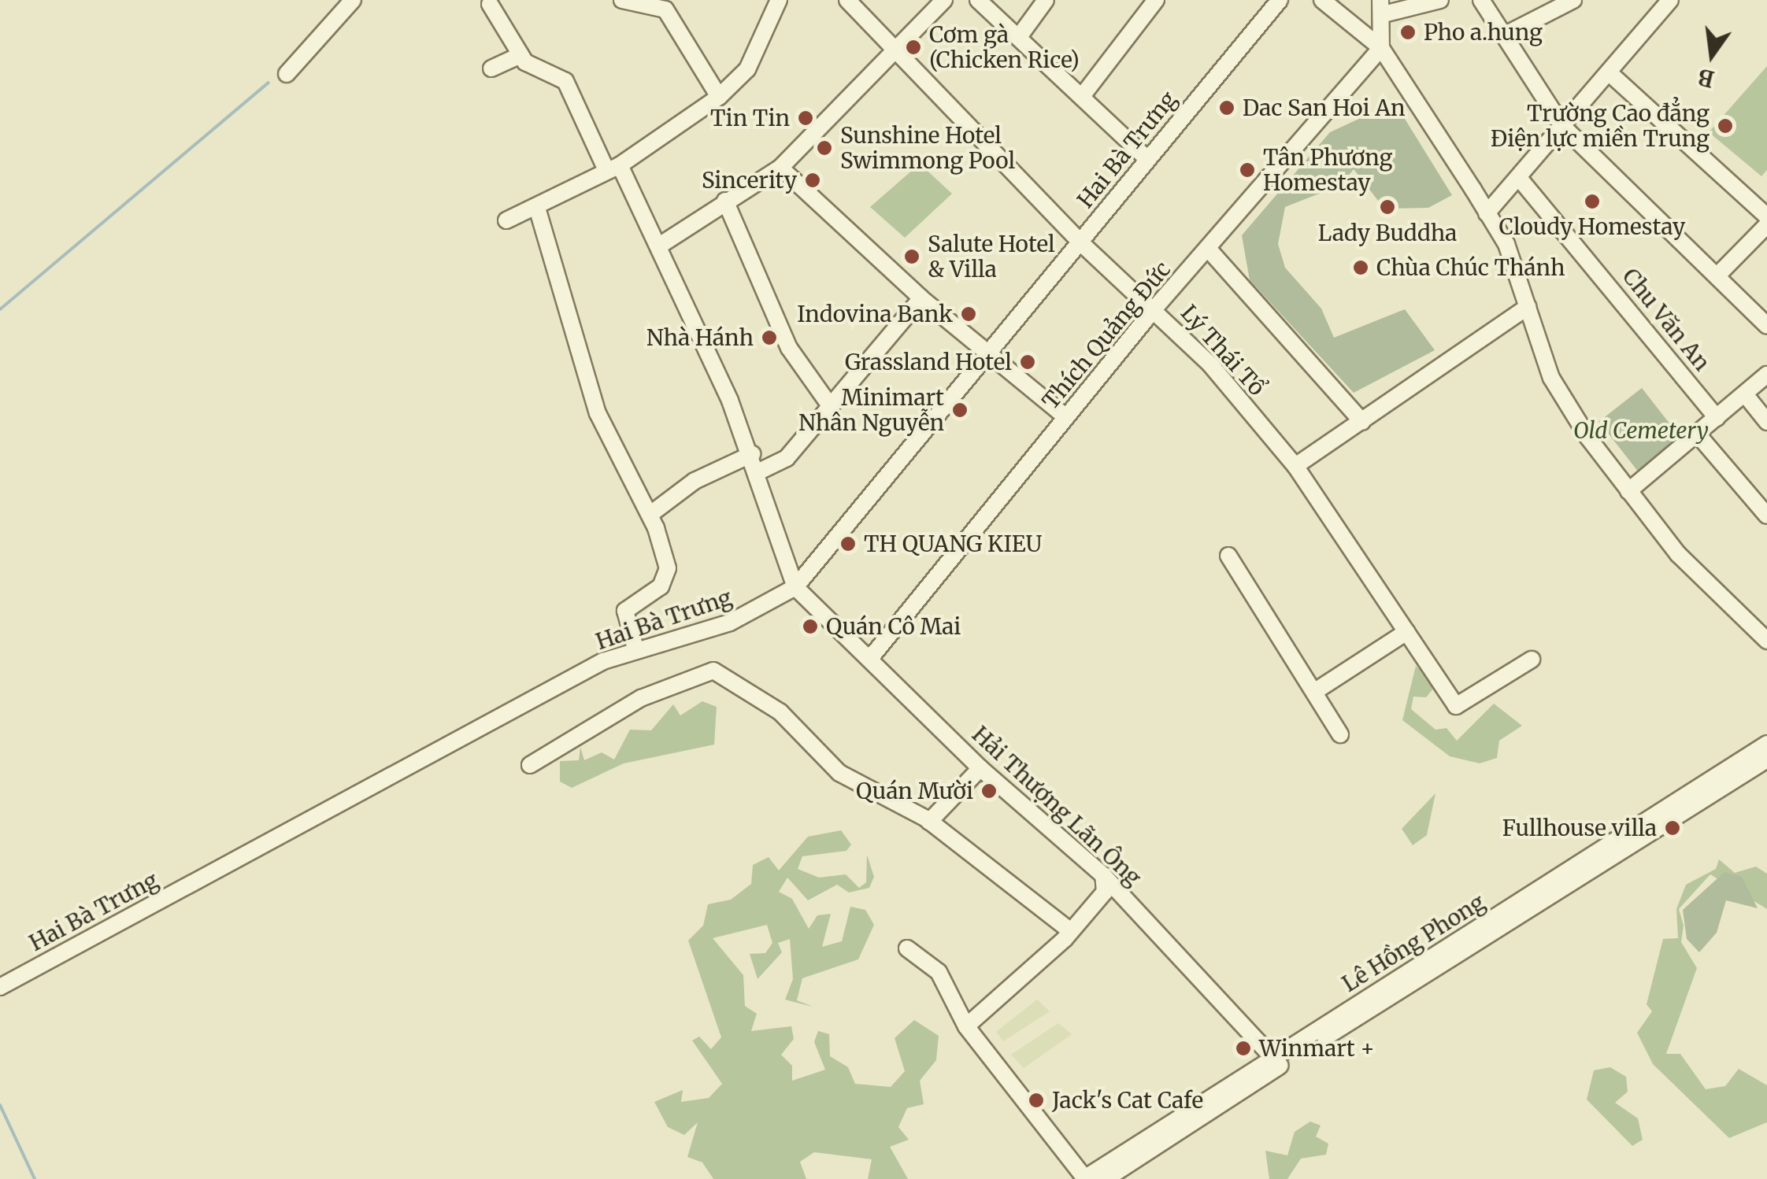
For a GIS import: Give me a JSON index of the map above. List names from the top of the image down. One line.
{"streets":{"street":["Hai Bà Trưng","Chu Văn An","Thích Quảng Đức","Lý Thái Tổ","Hải Thượng Lãn Ông","Lê Hồng Phong"]},"crossings":[["Hai Bà Trưng","Lý Thái Tổ"],["Hai Bà Trưng","Hải Thượng Lãn Ông"],["Thích Quảng Đức","Lý Thái Tổ"],["Thích Quảng Đức","Hải Thượng Lãn Ông"],["Hải Thượng Lãn Ông","Lê Hồng Phong"]],"parks":["Old Cemetery"],"places":["Pho a.hung","Cơm gà (Chicken Rice)","Dac San Hoi An","Tin Tin","Trường Cao đẳng Điện lực miền Trung","Sunshine Hotel Swimmong Pool","Tân Phương Homestay","Sincerity","Cloudy Homestay","Lady Buddha","Salute Hotel & Villa","Chùa Chúc Thánh","Indovina Bank","Nhà Hánh","Grassland Hotel","Minimart Nhân Nguyễn","TH QUANG KIEU","Quán Cô Mai","Quán Mười","Fullhouse villa","Winmart +","Jack's Cat Cafe"],"north":"bottom"}
